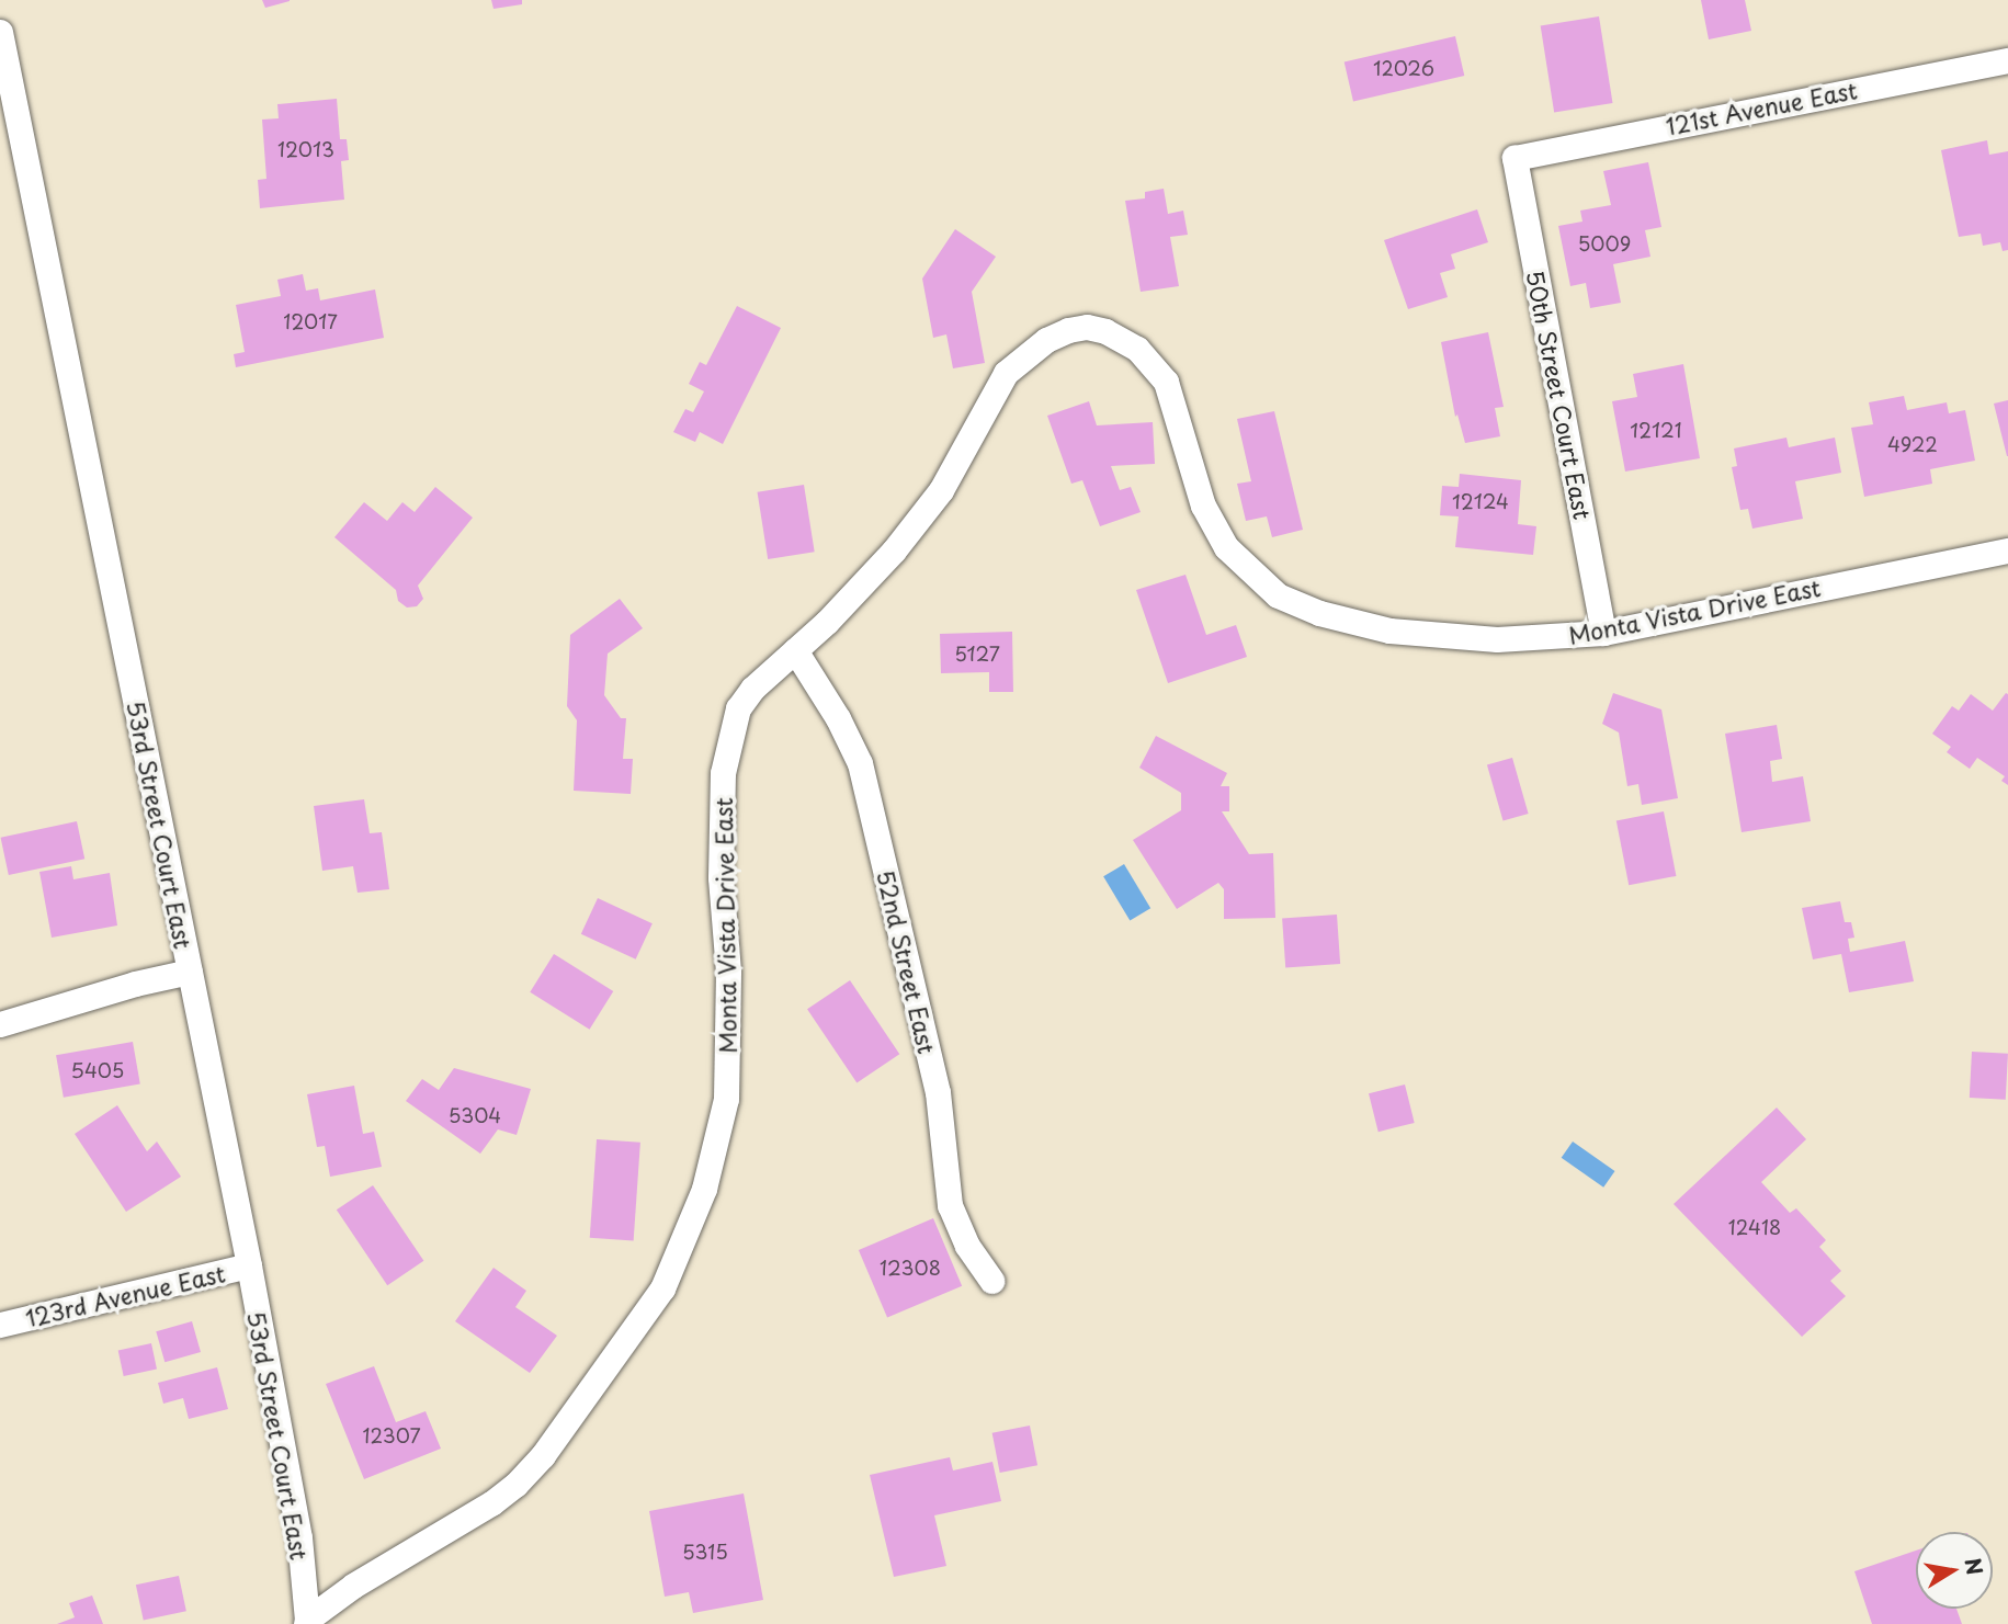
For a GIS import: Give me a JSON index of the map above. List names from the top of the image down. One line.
{"streets":{"street":["121st Avenue East","50th Street Court East","Monta Vista Drive East","53rd Street Court East","52nd Street East","123rd Avenue East"]},"crossings":[["121st Avenue East","50th Street Court East"],["50th Street Court East","Monta Vista Drive East"],["Monta Vista Drive East","53rd Street Court East"],["Monta Vista Drive East","52nd Street East"],["53rd Street Court East","123rd Avenue East"]],"house_numbers":["12026","12013","5009","12017","12121","4922","12124","5127","5405","5304","12418","12308","12307","5315"],"north":"right"}
